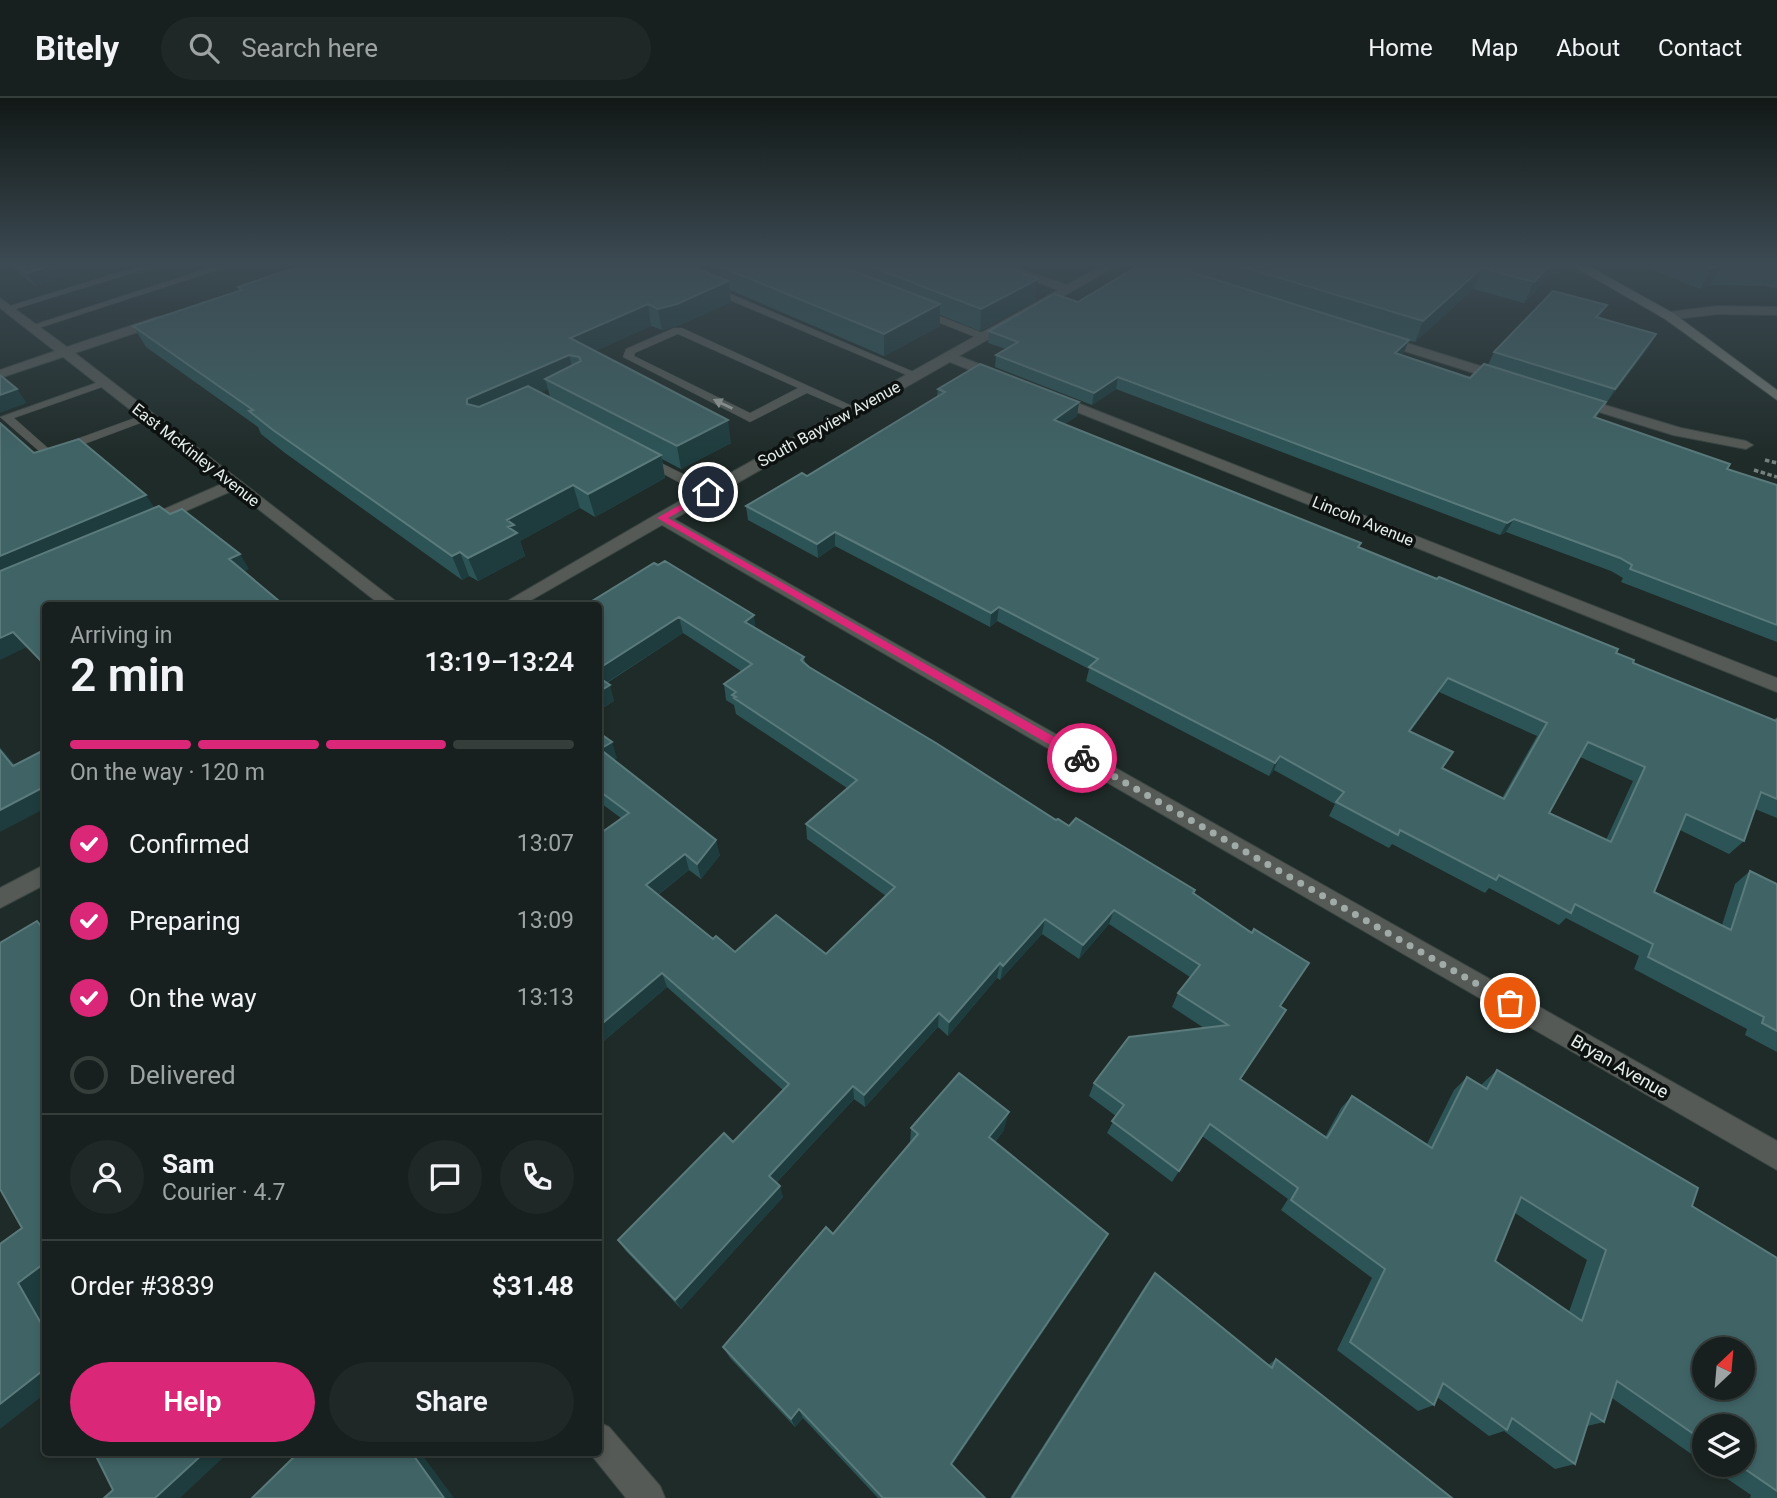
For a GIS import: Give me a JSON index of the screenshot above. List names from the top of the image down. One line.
{"streets":{"street":["South Bayview Avenue","East McKinley Avenue","Lincoln Avenue","Bryan Avenue"]},"crossings":[["South Bayview Avenue","Lincoln Avenue"],["South Bayview Avenue","Bryan Avenue"]],"north":"top right","page":{"header":"Bitely","search":"Search here","nav":["Home","Map","About","Contact"],"heading":["2 min","Arriving in","13:19–13:24"],"panel":["Sam","Courier · 4.7","Order #3839","$31.48"],"bar":"On the way · 120 m","list":[["Confirmed","13:07"],["Preparing","13:09"],["On the way","13:13"],"Delivered"],"buttons":["Help","Share"]}}
